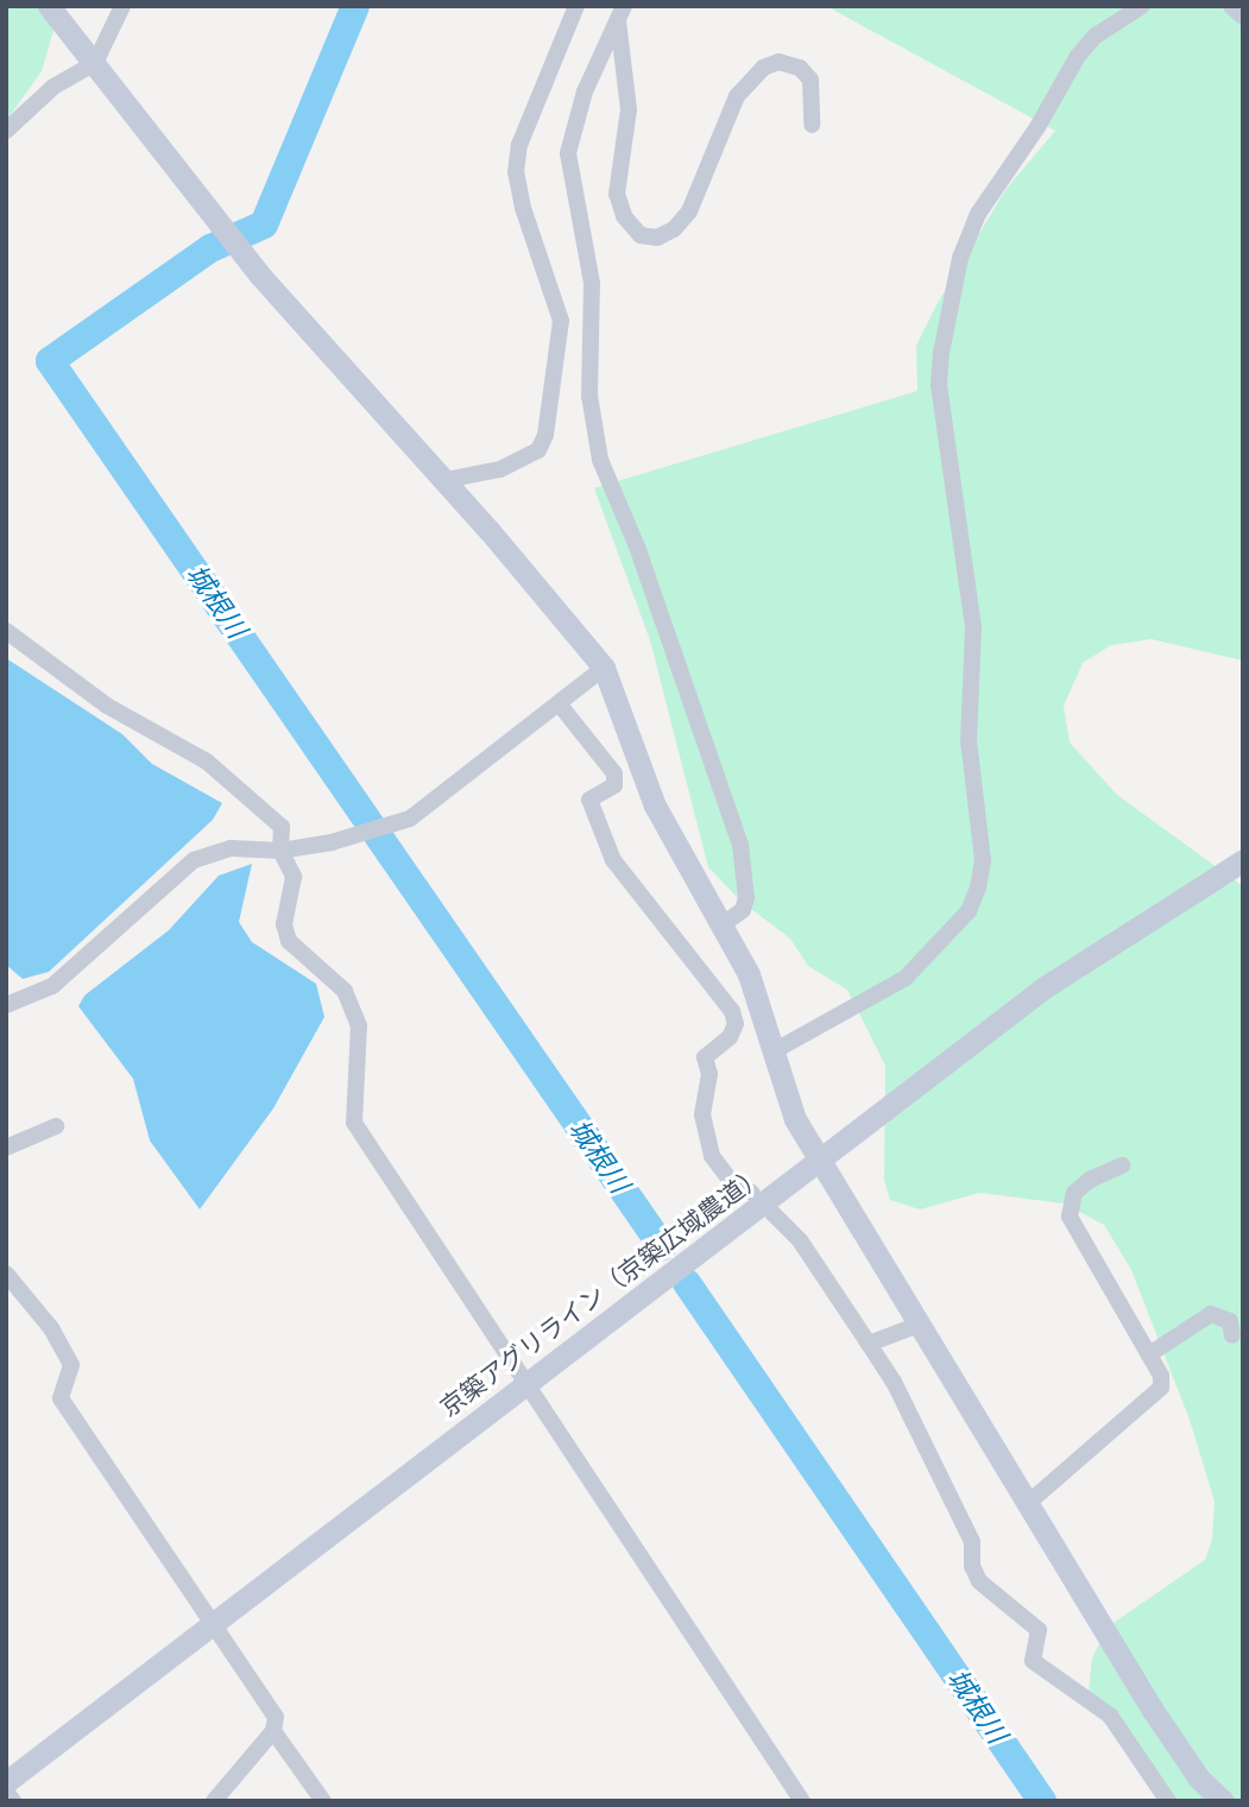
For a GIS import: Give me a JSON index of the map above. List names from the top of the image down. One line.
{"streets":{"street":["京築アグリライン（京築広域農道）"]},"water":["城根川"]}
